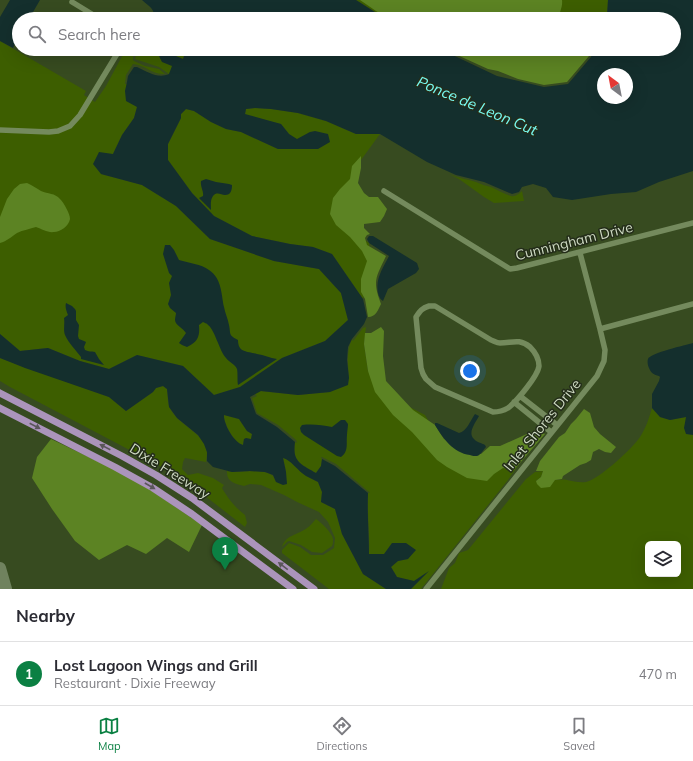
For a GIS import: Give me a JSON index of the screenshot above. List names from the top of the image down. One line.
{"streets":{"main road":["Dixie Freeway"],"street":["Cunningham Drive","Inlet Shores Drive"]},"crossings":[["Cunningham Drive","Inlet Shores Drive"]],"water":["Ponce de Leon Cut"],"north":"top left","page":{"search":"Search here","pins":"1","heading":"Nearby","list":[{"mark":"1","name":"Lost Lagoon Wings and Grill","note":"Restaurant · Dixie Freeway","value":"470 m"}],"nav":["Map","Directions","Saved"]}}
